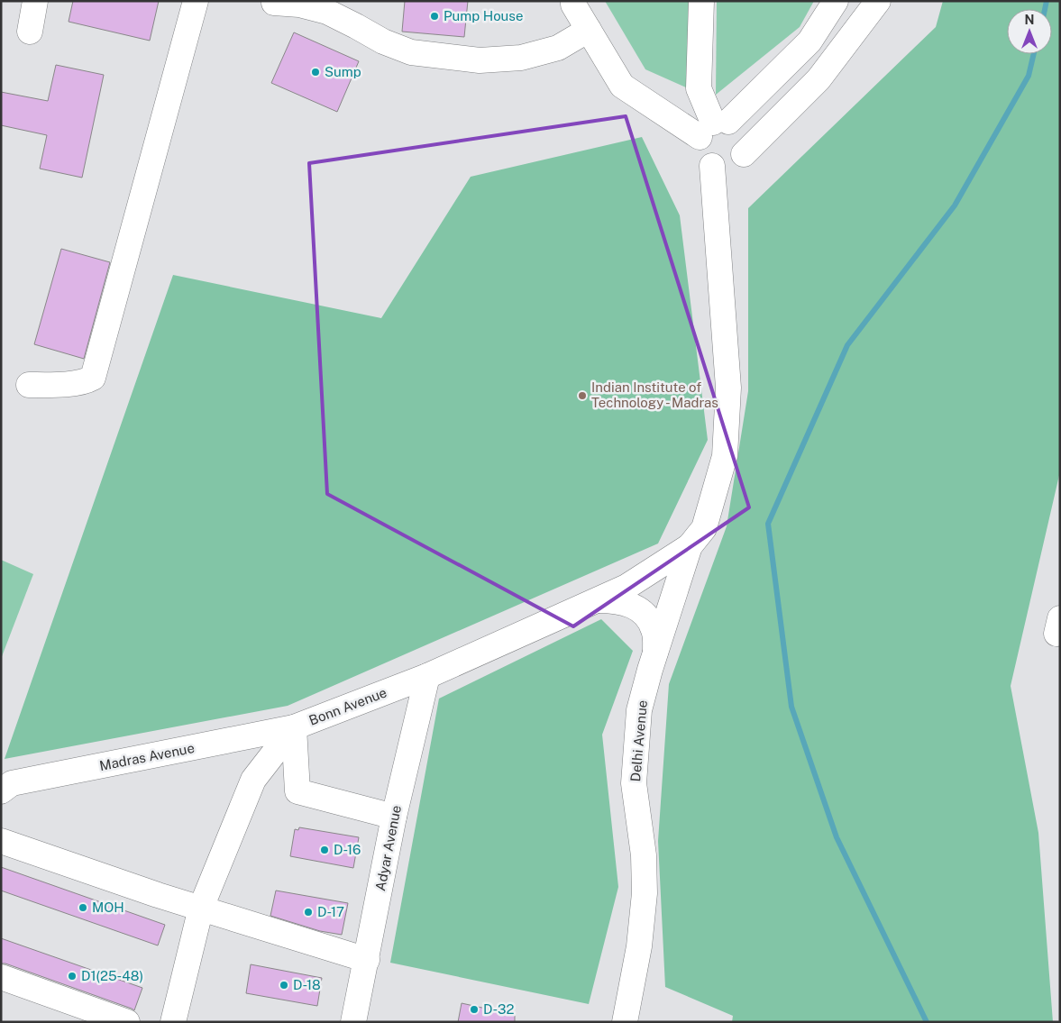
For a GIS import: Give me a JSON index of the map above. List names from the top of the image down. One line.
{"streets":{"lane":["Bonn Avenue","Delhi Avenue","Madras Avenue","Adyar Avenue"]},"crossings":[["Bonn Avenue","Delhi Avenue"],["Bonn Avenue","Madras Avenue"],["Bonn Avenue","Adyar Avenue"]],"places":["Pump House","Sump","Indian Institute of Technology - Madras","D-16","MOH","D-17","D1(25-48)","D-18","D-32"],"north":"top"}
